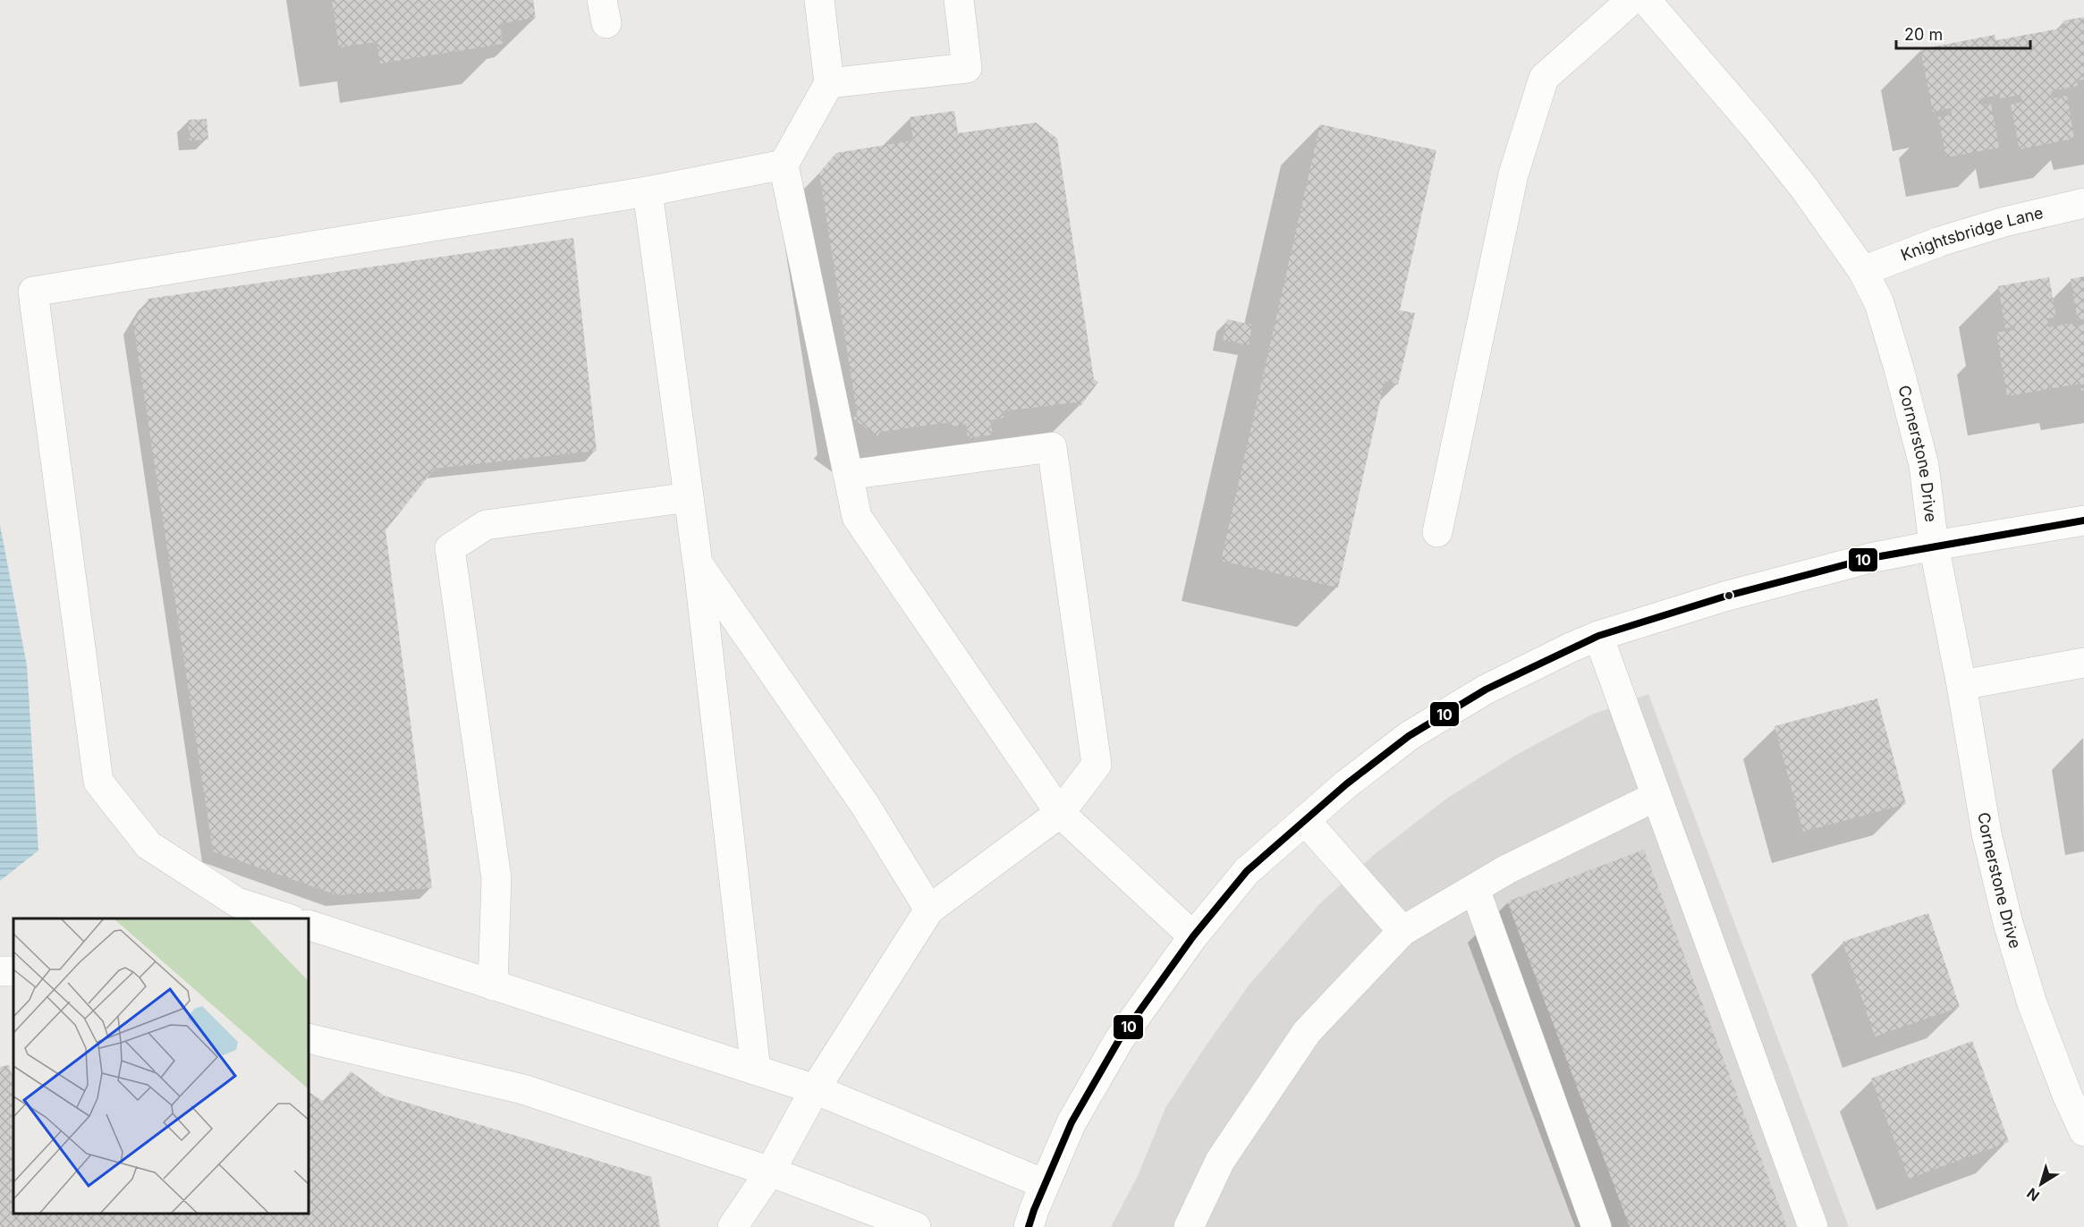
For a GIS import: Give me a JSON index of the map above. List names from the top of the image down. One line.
{"streets":{"street":["Knightsbridge Lane","Cornerstone Drive"]},"crossings":[["Knightsbridge Lane","Cornerstone Drive"]],"lines":["transit line 10"],"scale_bar":"20 m","north":"bottom left"}
